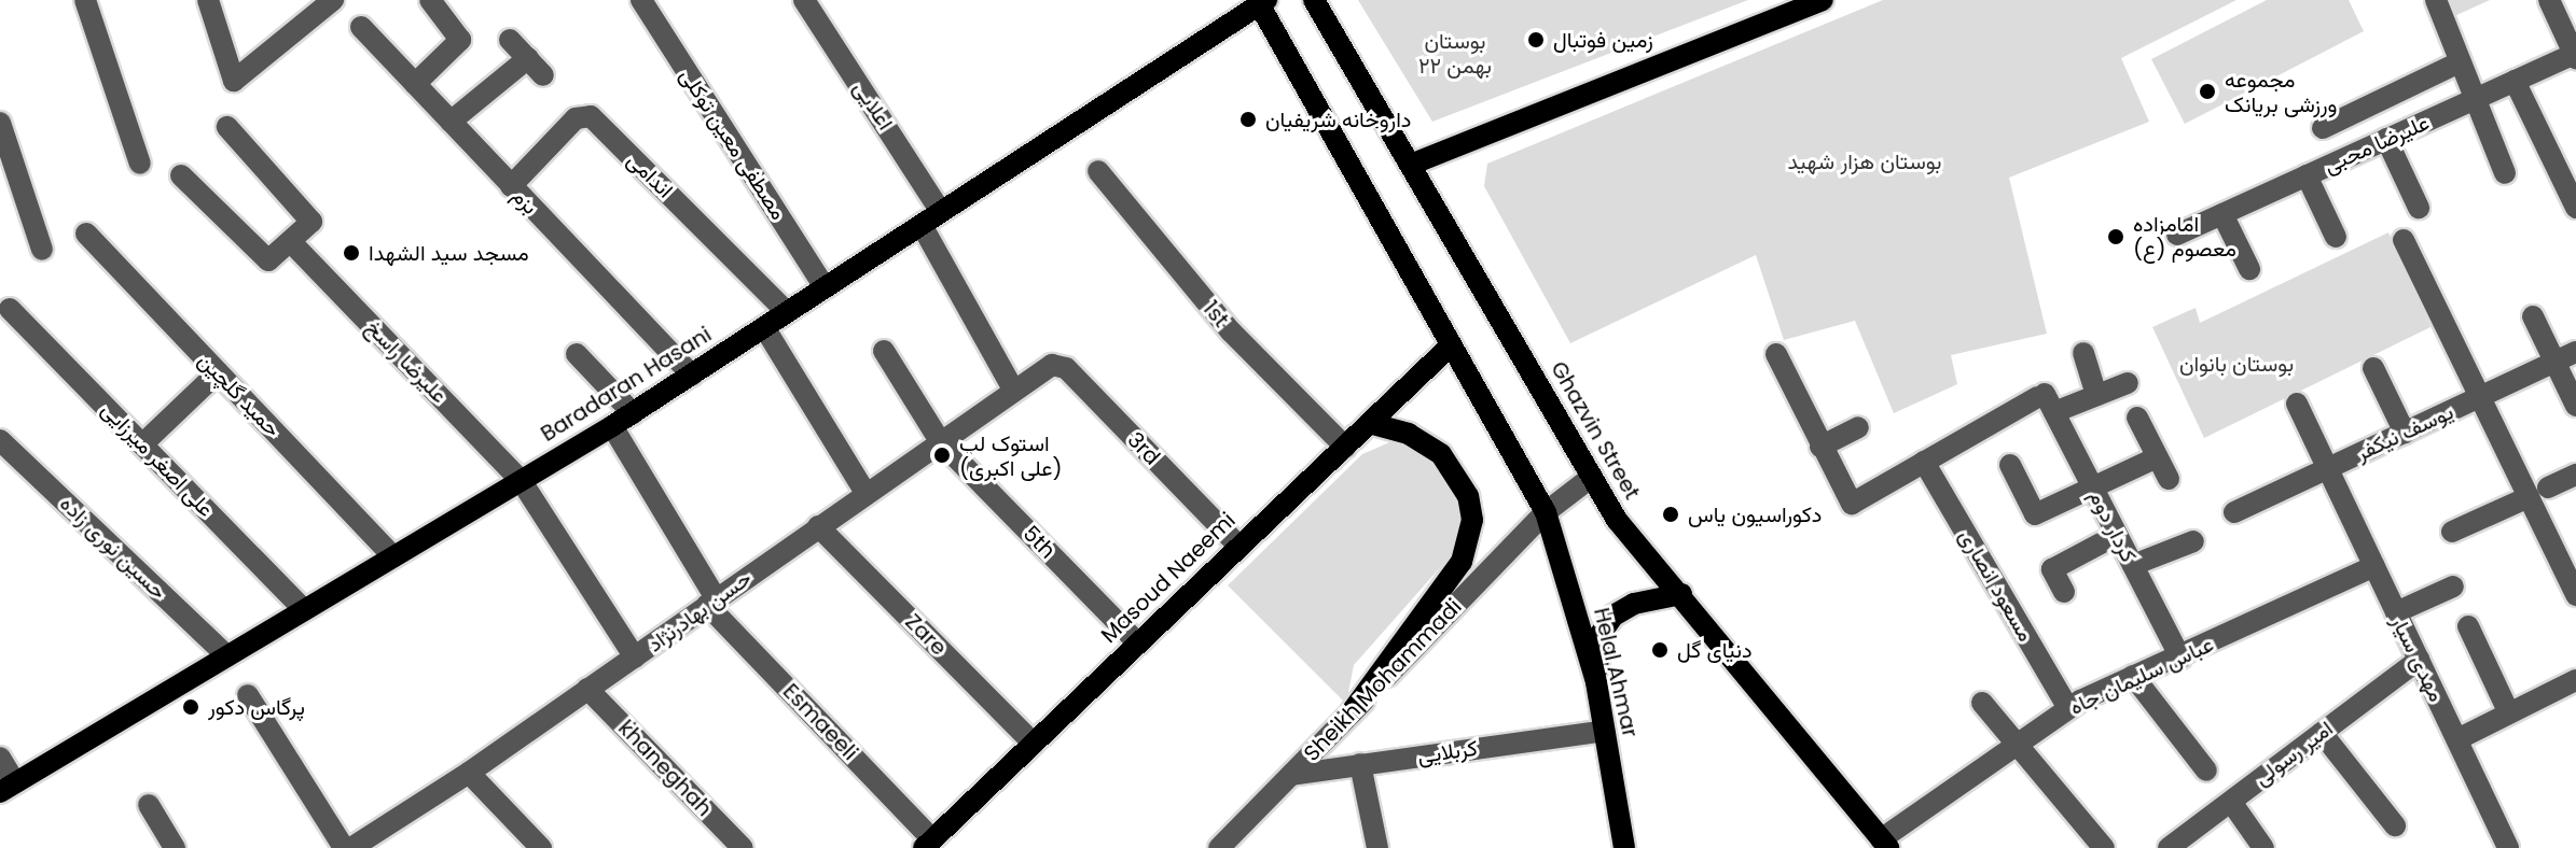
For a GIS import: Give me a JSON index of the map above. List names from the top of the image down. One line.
{"streets":{"main road":["Baradaran Hasani","Ghazvin Street","Masoud Naeemi","Helal Ahmar"],"street":["اعلایی","مصطفی معین توکلی","علیرضا محبی","اندامی","بزم","1st","علیرضا راسخ","حمید گلچین","یوسف نیکفر","3rd","علی اصغر میرزایی","کردار دوم","5th","حسین نوری زاده","مسعود انصاری","حسن بهادرنژاد","Zare","مهدی سیار","عباس سلیمان جاه","Sheikh Mohammadi","Esmaeeli","کربلایی","امیر رسولی","khaneghah"]},"crossings":[["اعلایی","Baradaran Hasani"],["مصطفی معین توکلی","Baradaran Hasani"],["اندامی","بزم"],["اندامی","Baradaran Hasani"],["بزم","Baradaran Hasani"],["1st","Masoud Naeemi"],["علیرضا راسخ","Baradaran Hasani"],["علیرضا راسخ","حسن بهادرنژاد"],["Baradaran Hasani","حمید گلچین"],["Baradaran Hasani","علی اصغر میرزایی"],["Baradaran Hasani","حسین نوری زاده"],["Baradaran Hasani","Esmaeeli"],["Ghazvin Street","عباس سلیمان جاه"],["Ghazvin Street","Sheikh Mohammadi"],["یوسف نیکفر","مهدی سیار"],["3rd","Masoud Naeemi"],["3rd","حسن بهادرنژاد"],["کردار دوم","عباس سلیمان جاه"],["5th","Masoud Naeemi"],["5th","حسن بهادرنژاد"],["Masoud Naeemi","Zare"],["Masoud Naeemi","Esmaeeli"],["مسعود انصاری","عباس سلیمان جاه"],["حسن بهادرنژاد","Zare"],["حسن بهادرنژاد","Esmaeeli"],["حسن بهادرنژاد","khaneghah"],["مهدی سیار","عباس سلیمان جاه"],["مهدی سیار","امیر رسولی"],["Helal Ahmar","Sheikh Mohammadi"],["Helal Ahmar","کربلایی"],["Sheikh Mohammadi","کربلایی"]],"parks":["بوستان ۲۲ بهمن","بوستان هزار شهید","بوستان بانوان"],"places":["زمین فوتبال","مجموعه ورزشی بریانک","داروخانه شریفیان","امامزاده معصوم (ع)","مسجد سید الشهدا","استوک لپ (علی اکبری)","دکوراسیون یاس","دنیای گل","پرگاس دکور"]}
